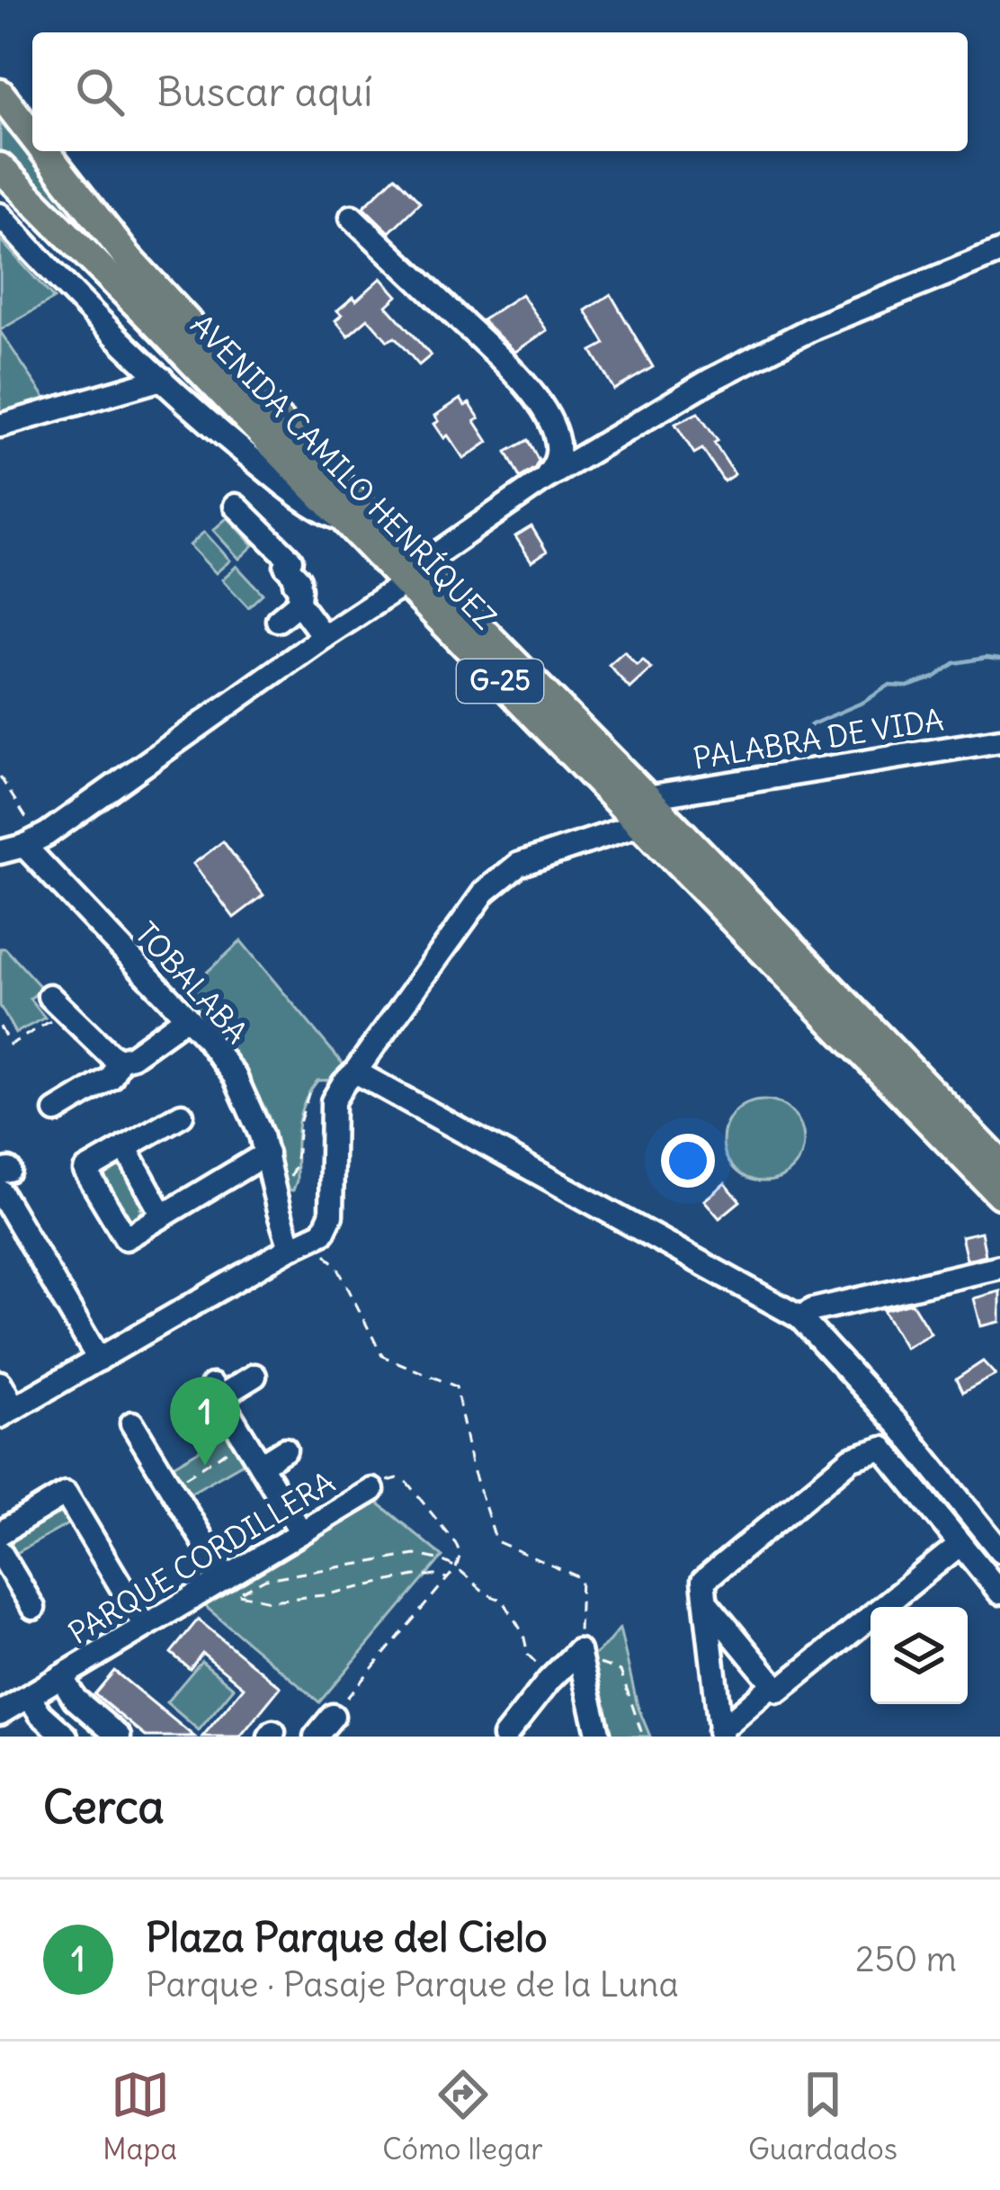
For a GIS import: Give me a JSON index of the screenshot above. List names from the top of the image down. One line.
{"streets":{"main road":["AVENIDA CAMILO HENRÍQUEZ","G-25"],"street":["PALABRA DE VIDA","TOBALABA","PARQUE CORDILLERA"]},"crossings":[["AVENIDA CAMILO HENRÍQUEZ","PALABRA DE VIDA"]],"page":{"search":"Buscar aquí","pins":"1","heading":"Cerca","list":[{"mark":"1","name":"Plaza Parque del Cielo","note":"Parque · Pasaje Parque de la Luna","value":"250 m"}],"nav":["Mapa","Cómo llegar","Guardados"]}}
